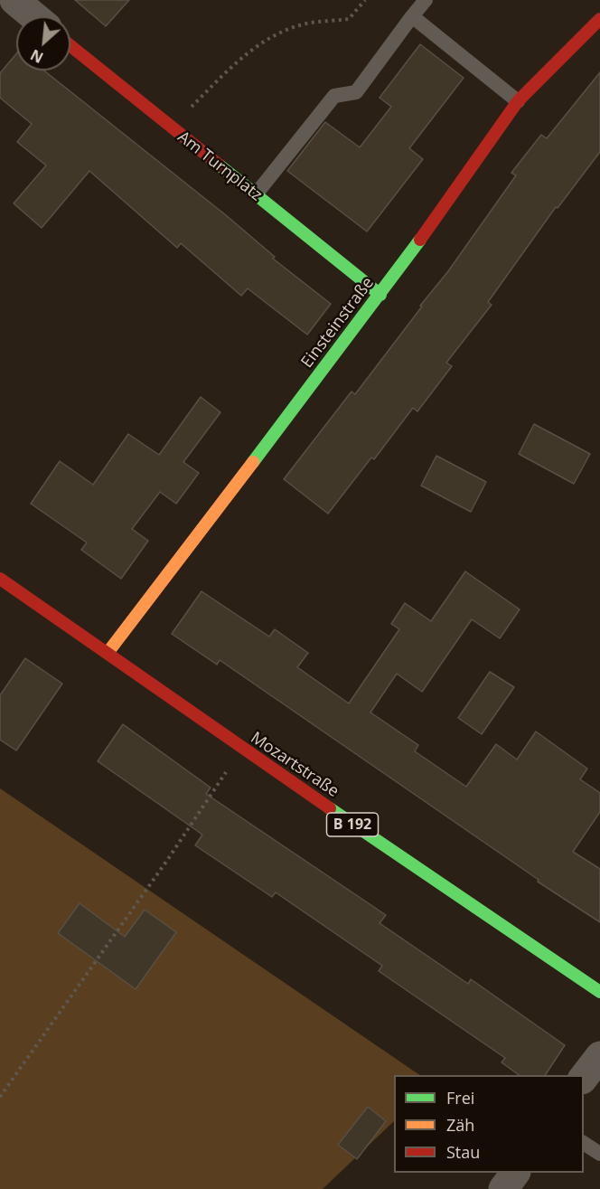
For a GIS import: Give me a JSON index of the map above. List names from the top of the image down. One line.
{"streets":{"street":["Am Turnplatz","Einsteinstraße","Mozartstraße","B 192"]},"crossings":[["Am Turnplatz","Einsteinstraße"],["Einsteinstraße","Mozartstraße"]],"legend":["Frei","Zäh","Stau"],"north":"bottom left"}
